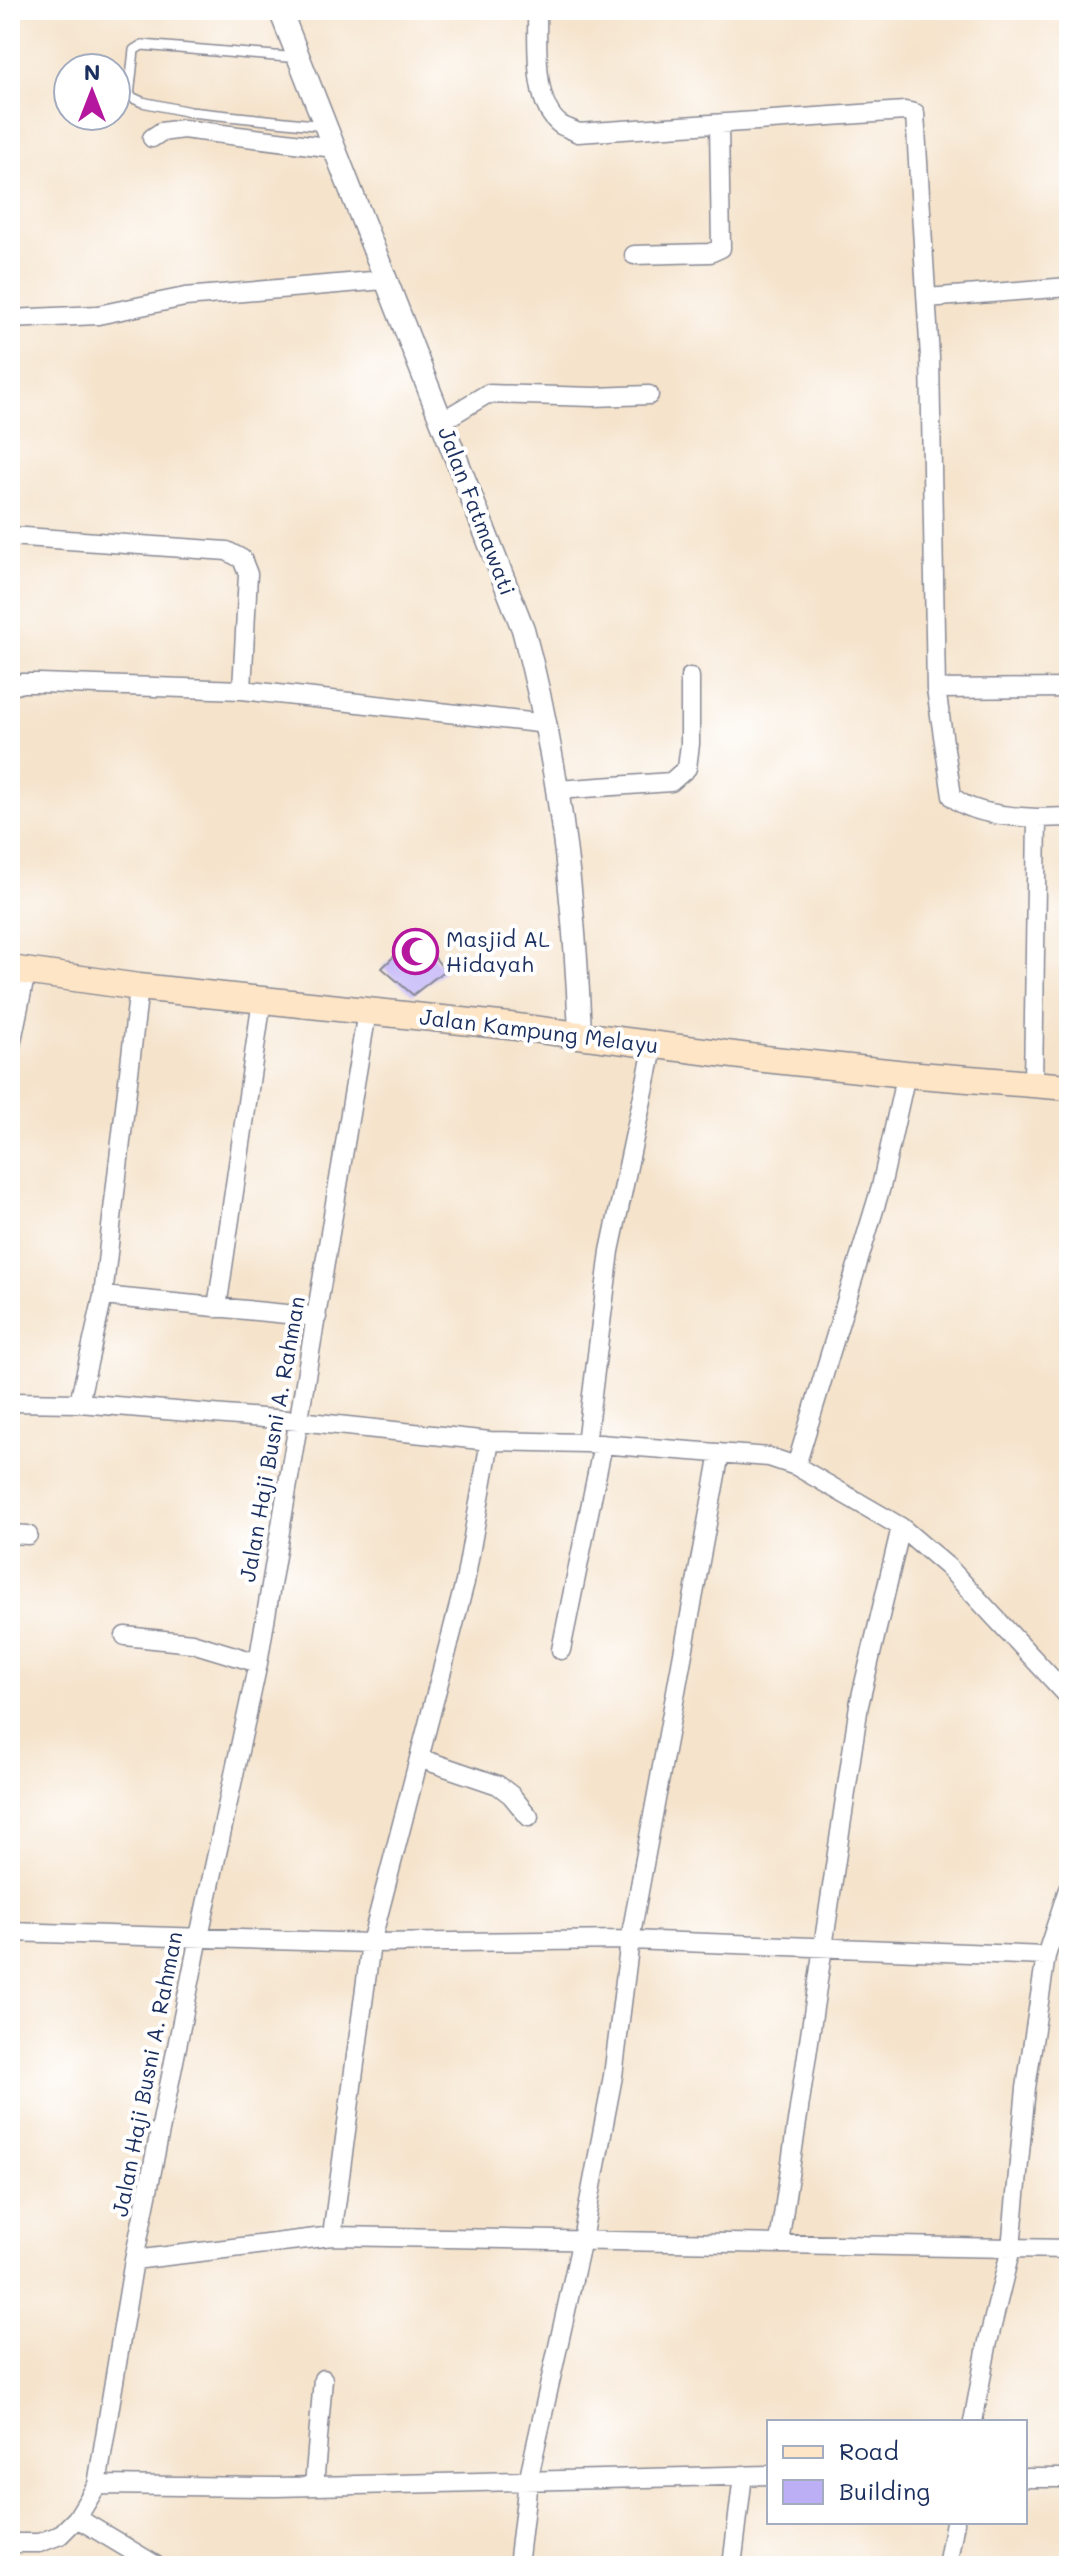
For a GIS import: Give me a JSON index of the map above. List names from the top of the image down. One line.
{"streets":{"main road":["Jalan Kampung Melayu"],"street":["Jalan Fatmawati","Jalan Haji Busni A. Rahman"]},"crossings":[["Jalan Fatmawati","Jalan Kampung Melayu"],["Jalan Kampung Melayu","Jalan Haji Busni A. Rahman"]],"places":{"mosque":["Masjid AL Hidayah"]},"legend":["Road","Building"],"north":"top"}
